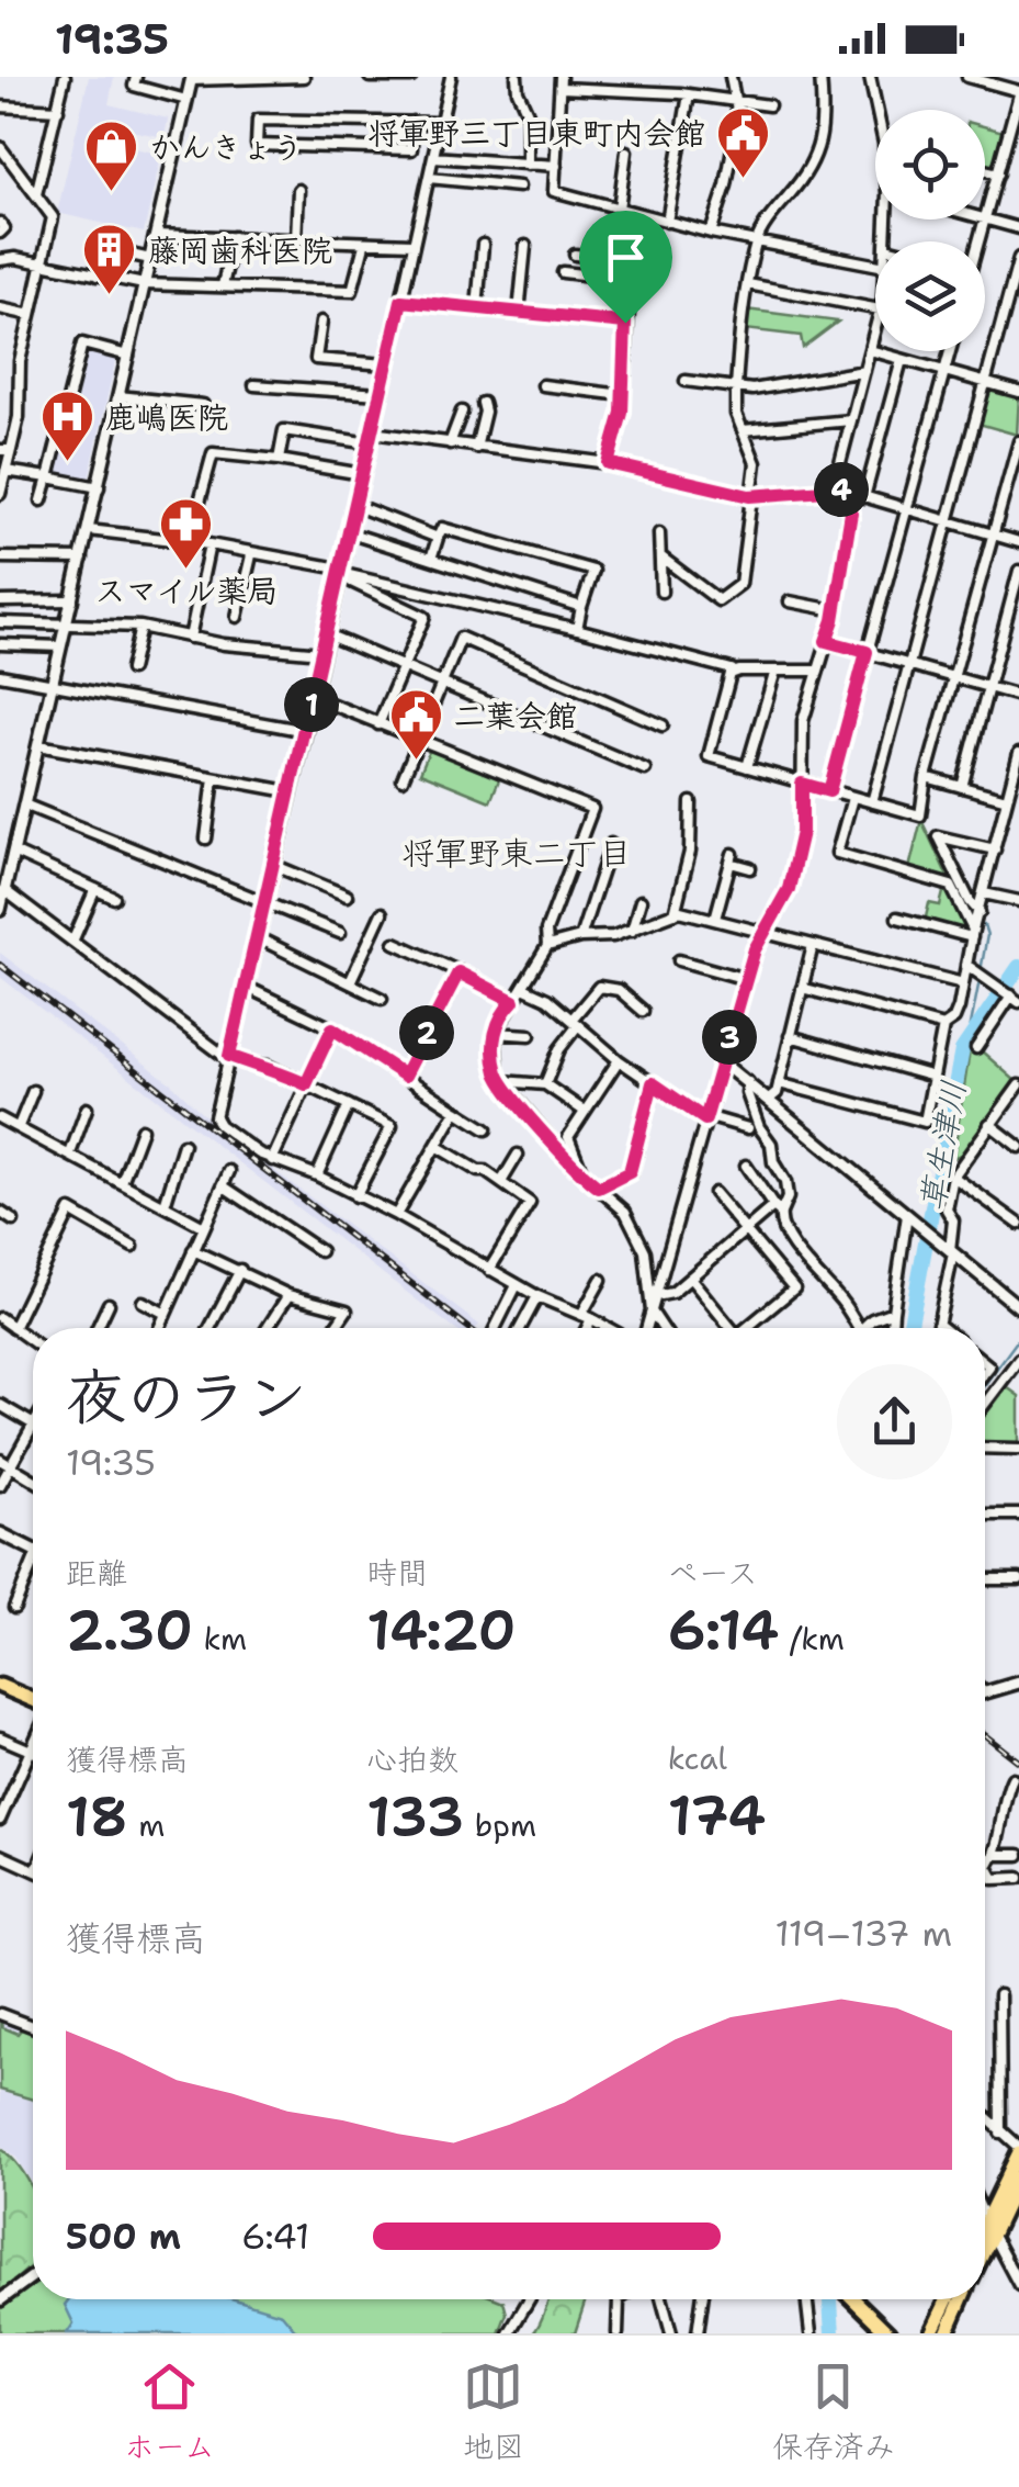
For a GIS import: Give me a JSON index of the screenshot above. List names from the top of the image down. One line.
{"districts":["将軍野東二丁目"],"water":["草生津川"],"places":{"public building":["将軍野三丁目東町内会館","二葉会館"],"shop":["かんきょう"],"building":["藤岡歯科医院"],"hospital":["鹿嶋医院"],"pharmacy":["スマイル薬局"]},"page":{"status":"19:35","pins":["4","1","2","3"],"heading":["夜のラン","19:35"],"stats":[["距離","2.30 km"],["時間","14:20"],["ペース","6:14 /km"],["獲得標高","18 m"],["心拍数","133 bpm"],["kcal","174"]],"chart":["獲得標高","119–137 m"],"list":[{"name":"500 m","note":"6:41"}],"tabs":["ホーム","地図","保存済み"]}}
